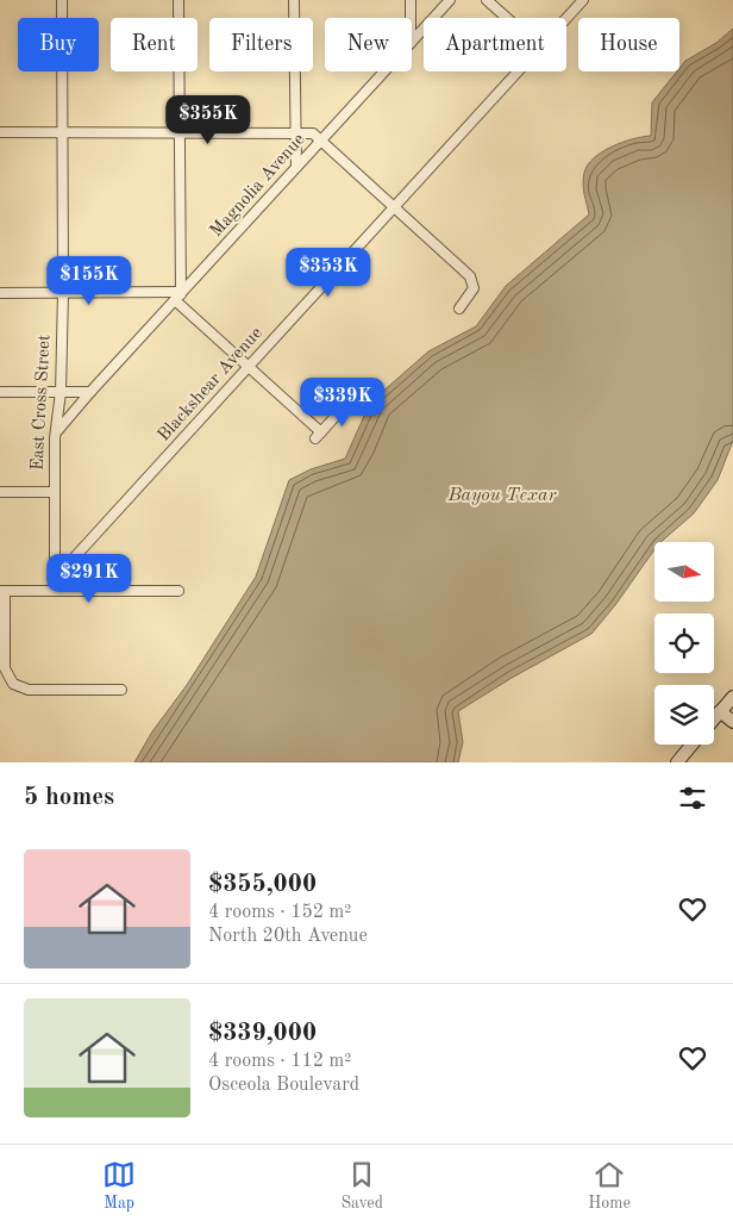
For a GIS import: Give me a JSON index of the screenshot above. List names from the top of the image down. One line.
{"streets":{"street":["Magnolia Avenue","Blackshear Avenue","East Cross Street"]},"crossings":[["Magnolia Avenue","East Cross Street"],["Blackshear Avenue","East Cross Street"]],"water":["Bayou Texar"],"north":"right","page":{"chip":["Buy","Rent","Filters","New","Apartment","House"],"price":["$355K","$353K","$155K","$339K","$291K"],"heading":"5 homes","list":[{"name":"$355,000","note":"4 rooms · 152 m² · North 20th Avenue"},{"name":"$339,000","note":"4 rooms · 112 m² · Osceola Boulevard"}],"tabs":["Map","Saved","Home"]}}
